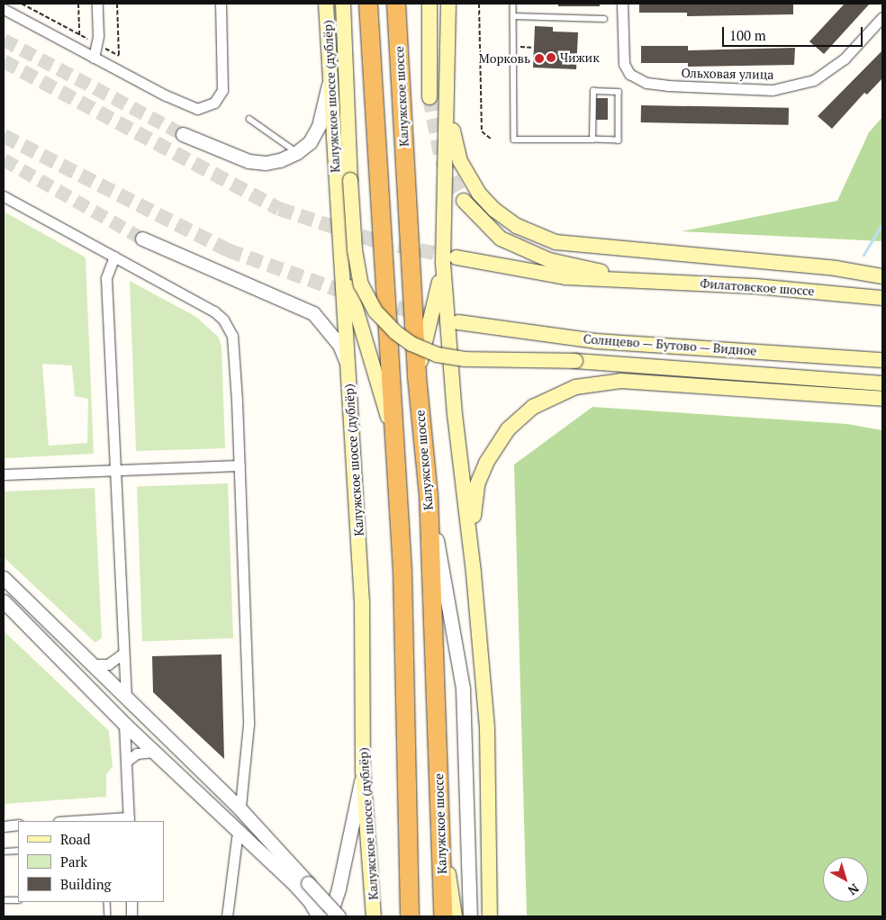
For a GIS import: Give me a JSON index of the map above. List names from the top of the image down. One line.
{"streets":{"highway":["Калужское шоссе"],"main road":["Калужское шоссе (дублёр)","Филатовское шоссе","Солнцево — Бутово — Видное"],"street":["Ольховая улица"]},"places":["Чижик","Морковь"],"legend":["Road","Park","Building"],"scale_bar":"100 m","north":"bottom right"}
